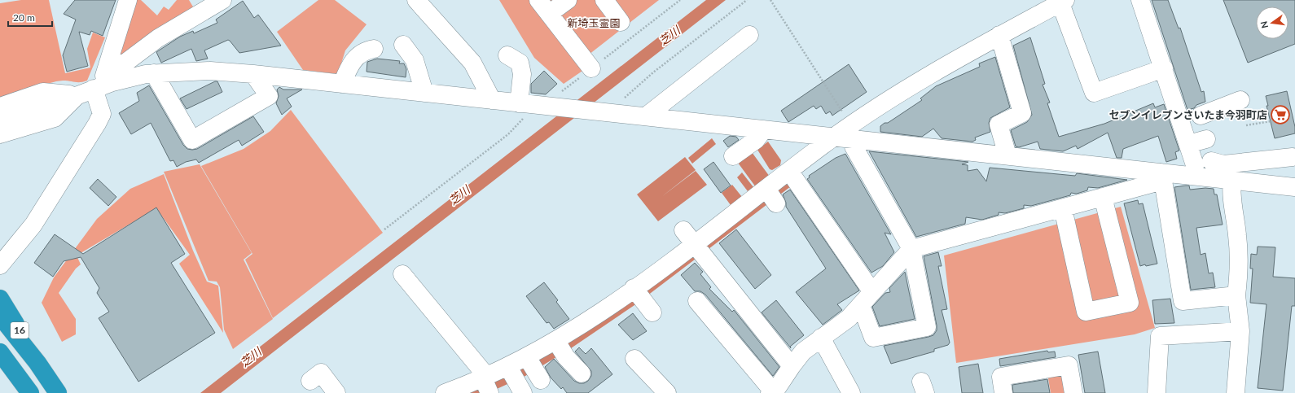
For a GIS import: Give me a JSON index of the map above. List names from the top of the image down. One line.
{"streets":{"highway":["16"]},"water":["芝川"],"parks":["新埼玉霊園"],"places":{"supermarket":["セブンイレブンさいたま今羽町店"]},"scale_bar":"20 m","north":"left"}
